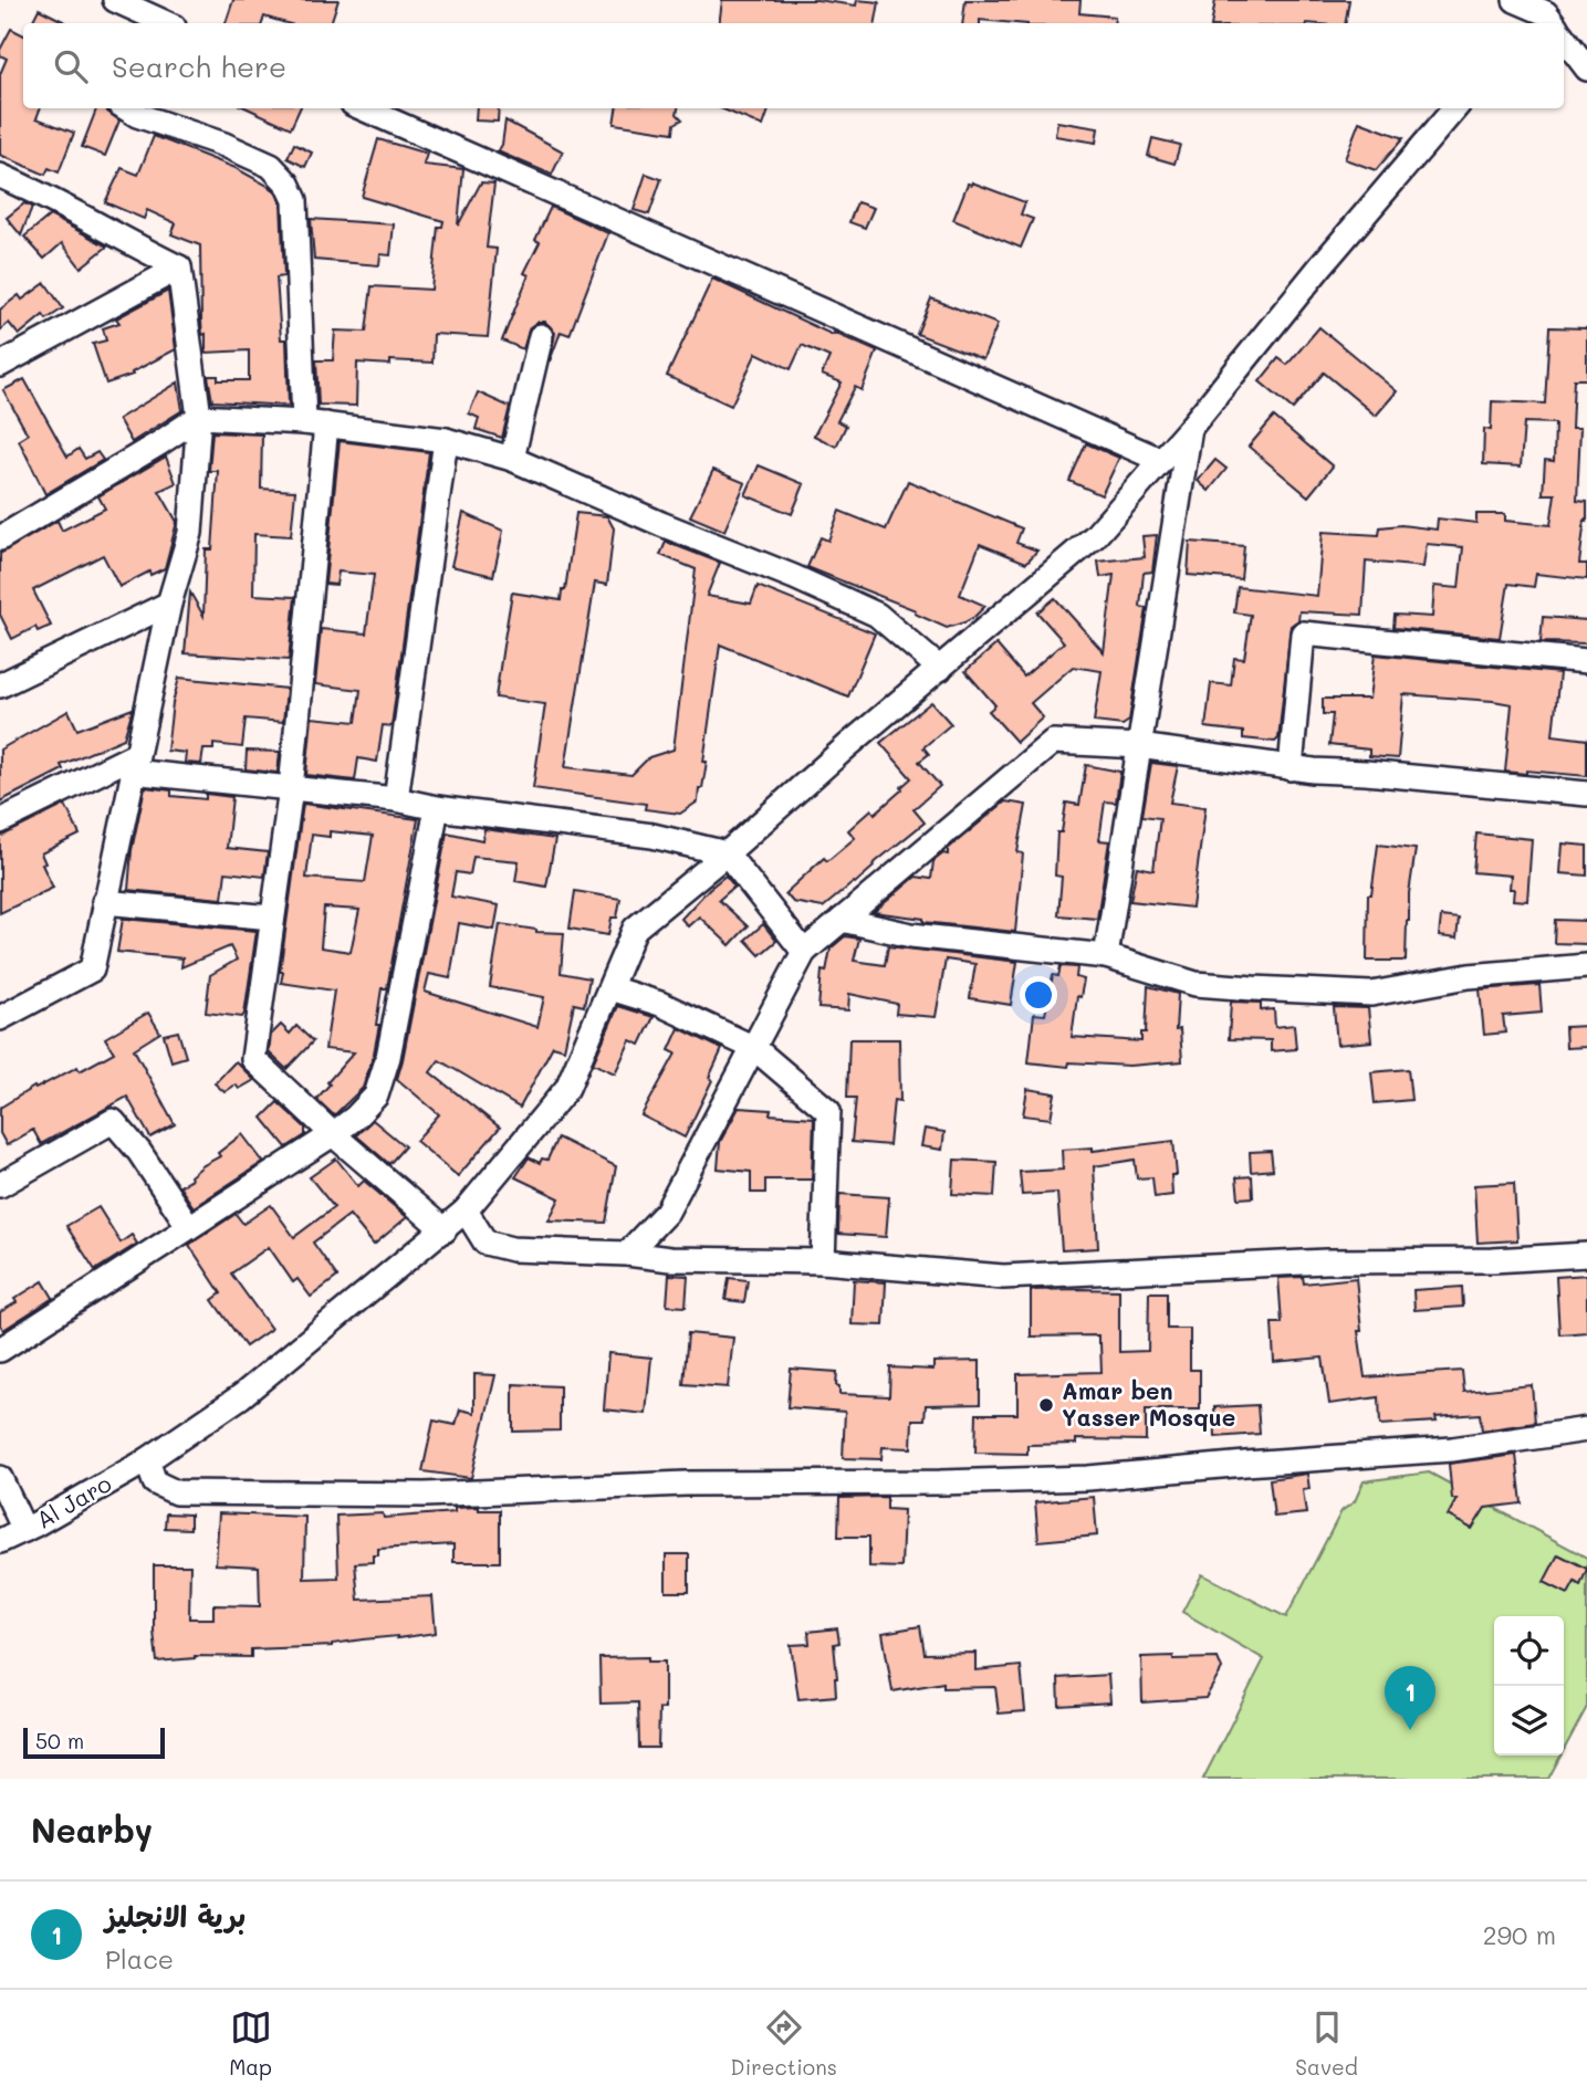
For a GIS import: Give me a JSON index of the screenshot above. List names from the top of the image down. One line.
{"streets":{"street":["Al Jaro"]},"places":["Amar ben Yasser Mosque"],"scale_bar":"50 m","page":{"search":"Search here","pins":"1","scale":"50 m","heading":"Nearby","list":[{"mark":"1","name":"برية الانجليز","note":"Place","value":"290 m"}],"nav":["Map","Directions","Saved"]}}
